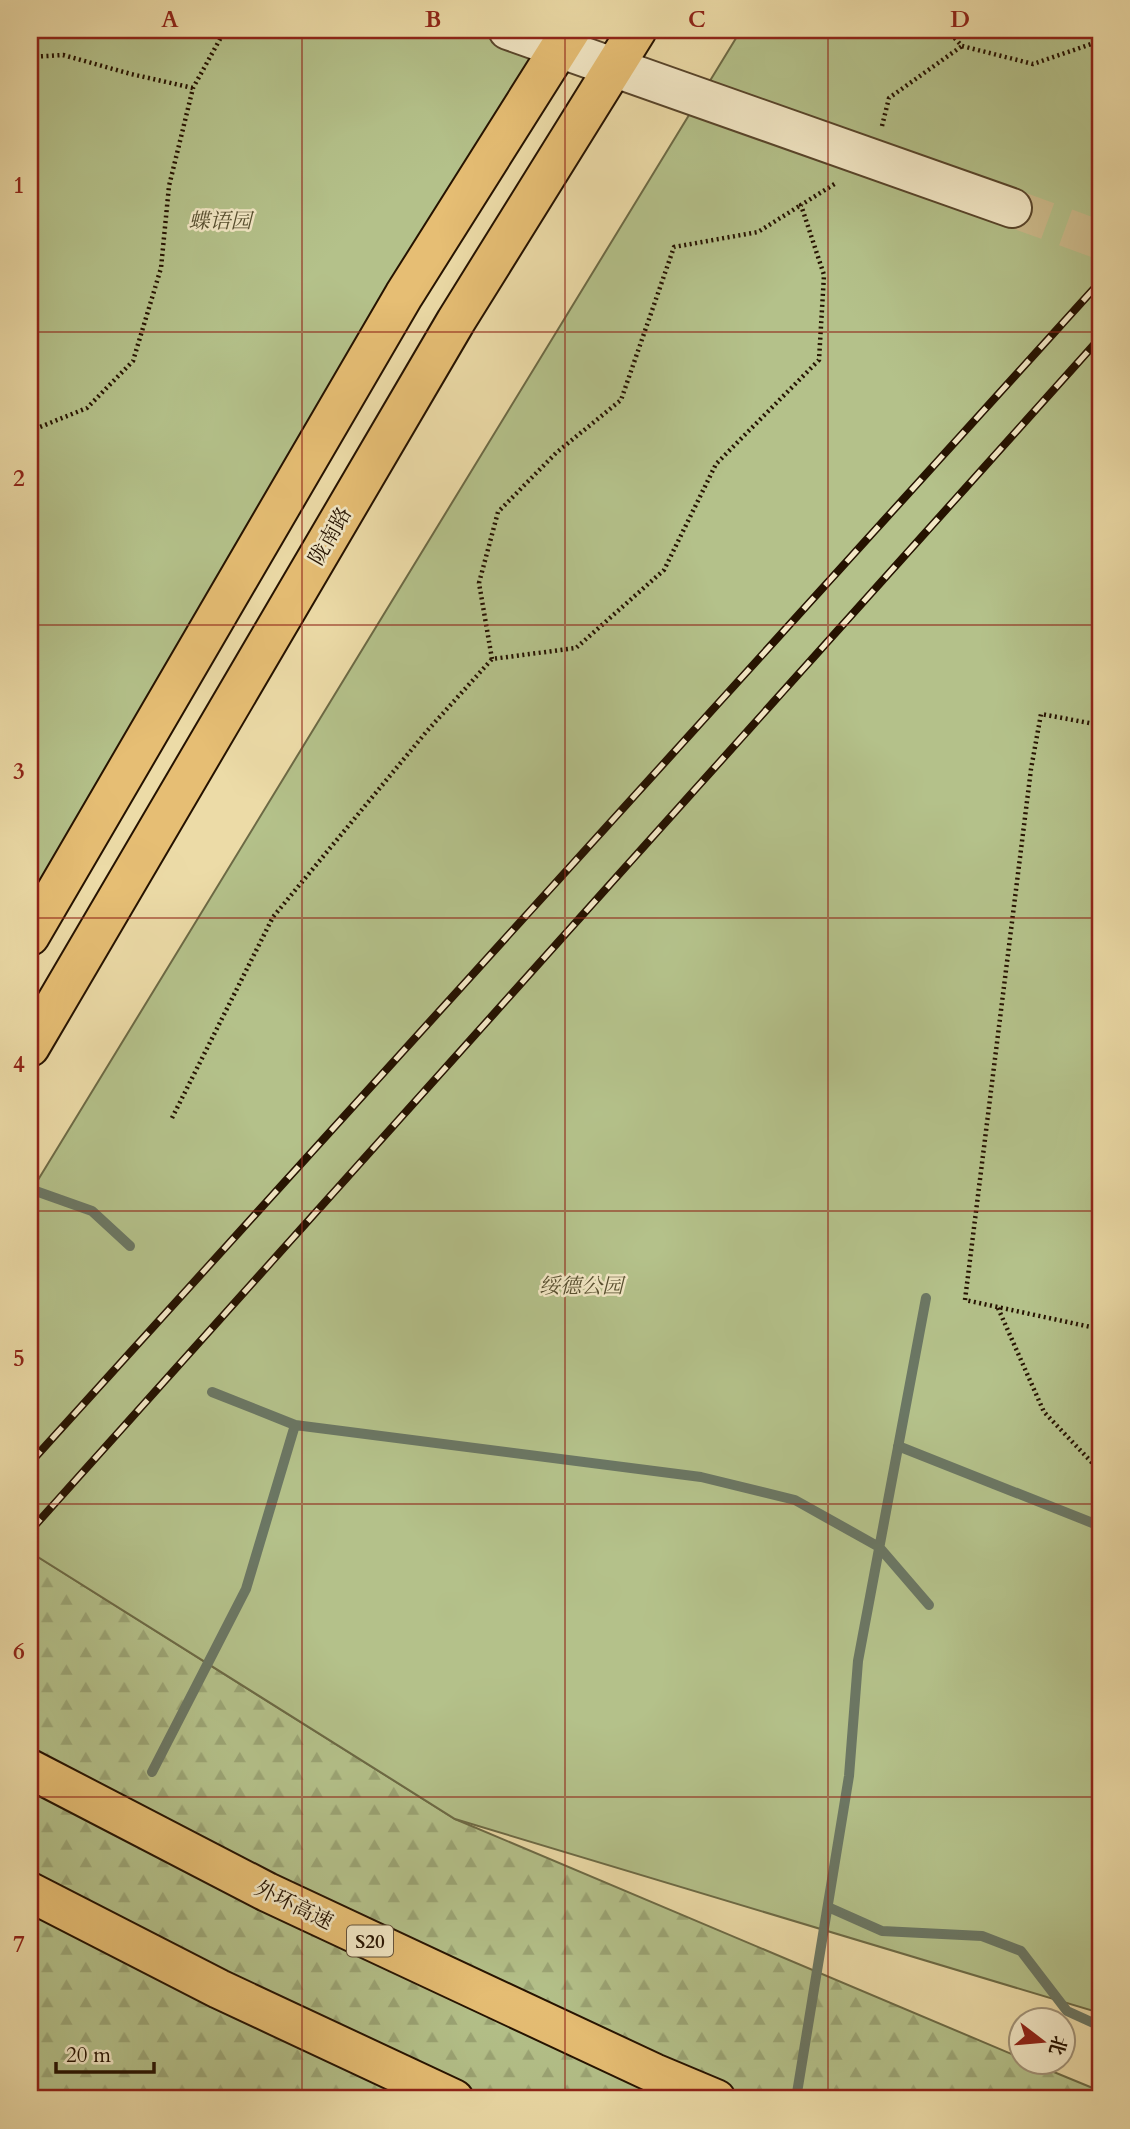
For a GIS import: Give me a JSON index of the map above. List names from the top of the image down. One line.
{"streets":{"main road":["陇南路","外环高速","S20"]},"parks":["蝶语园","绥德公园"],"scale_bar":"20 m","north":"right","grid":{"columns":["A","B","C","D"],"rows":["1","2","3","4","5","6","7"]}}
